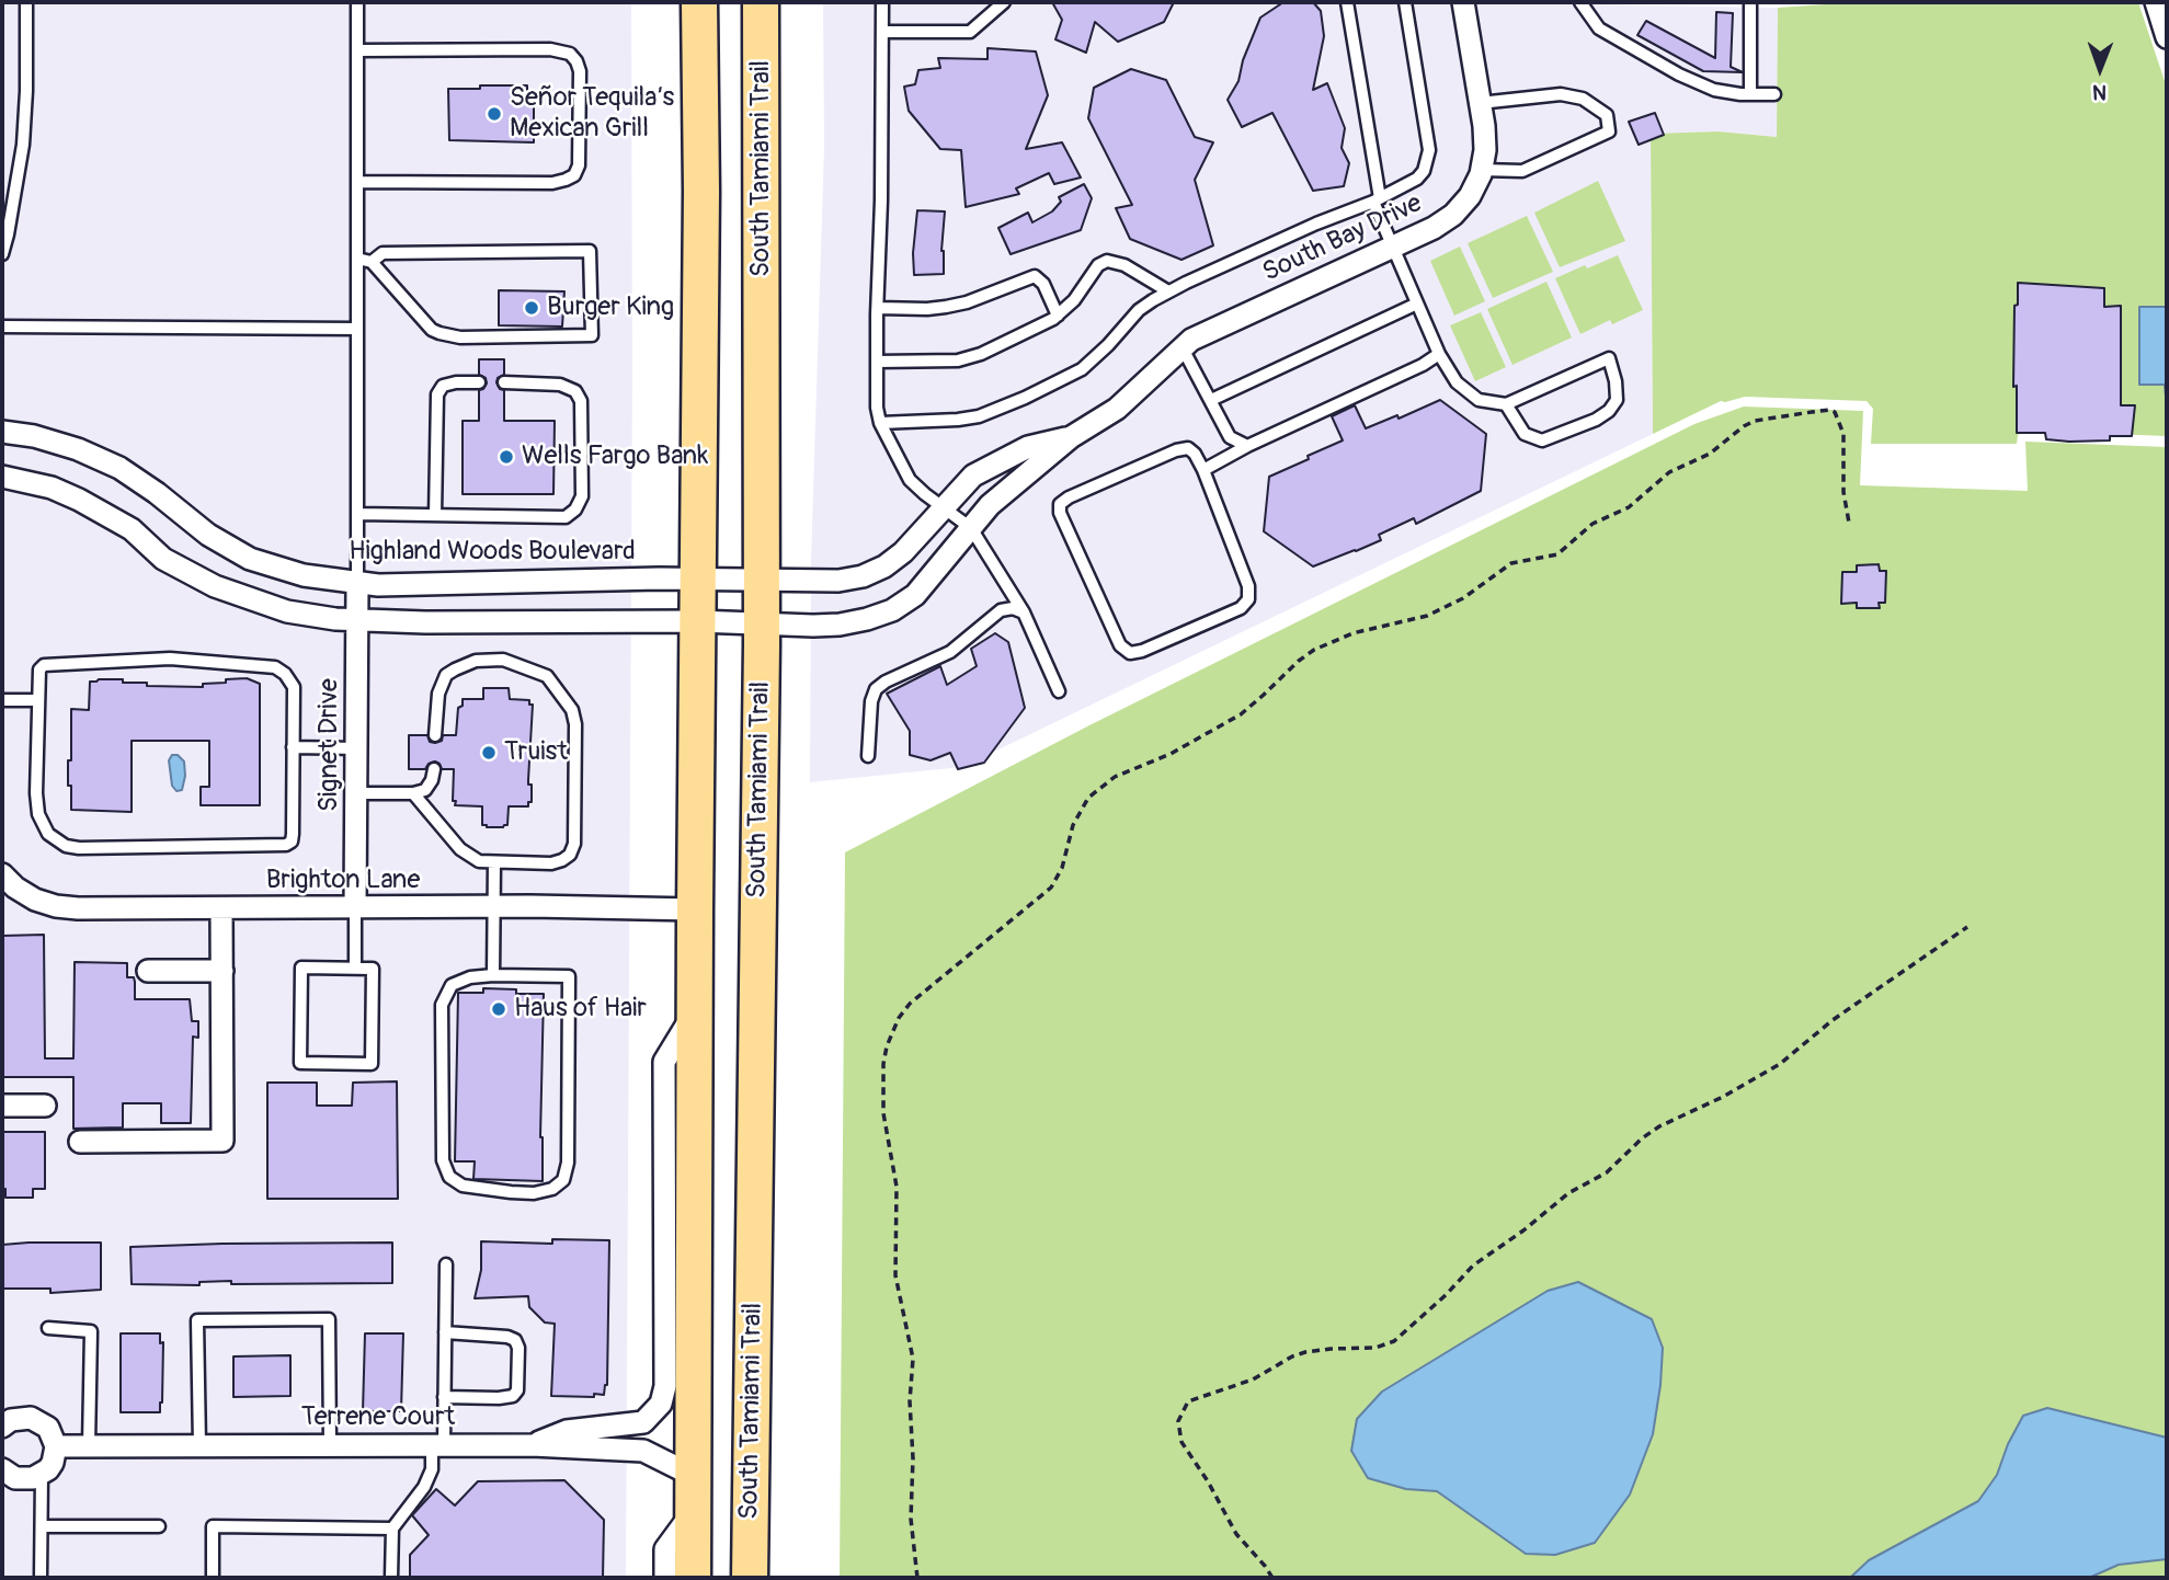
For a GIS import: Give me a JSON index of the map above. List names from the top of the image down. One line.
{"streets":{"main road":["South Tamiami Trail"],"street":["South Bay Drive","Highland Woods Boulevard","Signet Drive","Brighton Lane","Terrene Court"]},"crossings":[["South Tamiami Trail","South Bay Drive"],["South Bay Drive","Highland Woods Boulevard"],["Highland Woods Boulevard","Signet Drive"],["Signet Drive","Brighton Lane"]],"places":["Señor Tequila’s Mexican Grill","Burger King","Wells Fargo Bank","Truist","Haus of Hair"],"north":"bottom"}
